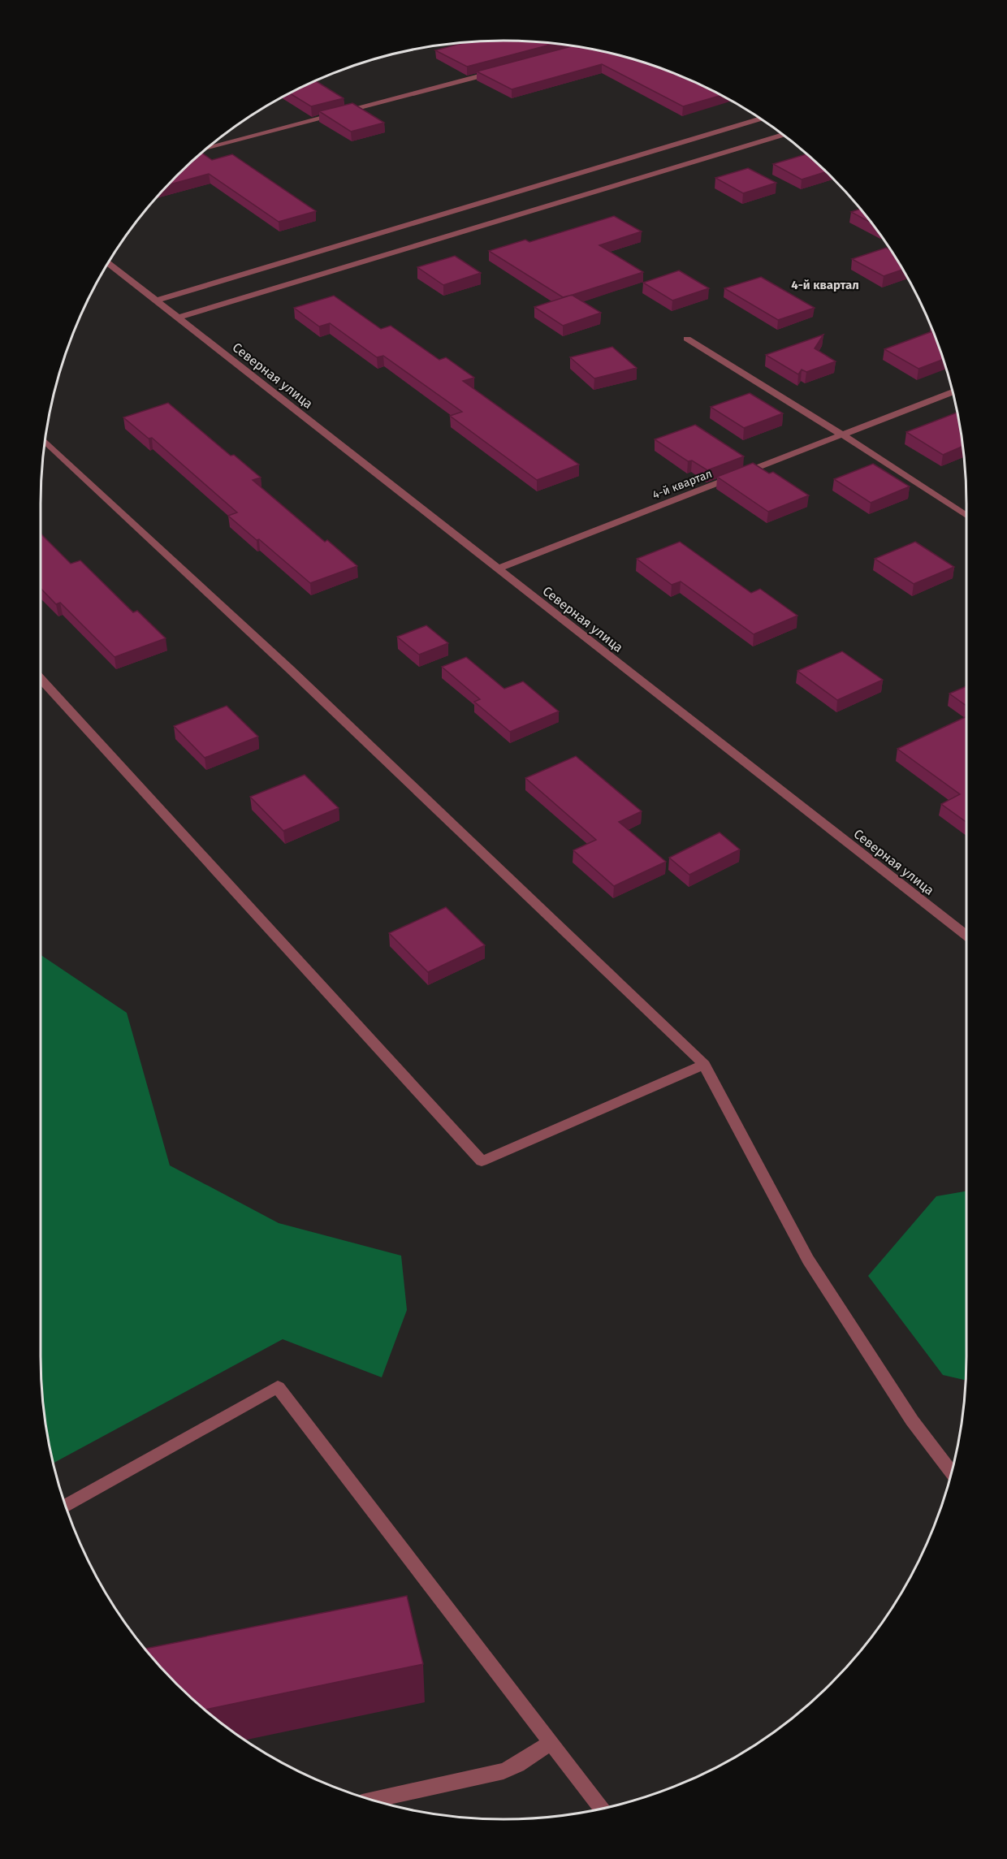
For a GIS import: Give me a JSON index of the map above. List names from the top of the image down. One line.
{"streets":{"street":["Северная улица","4-й квартал"]},"crossings":[["Северная улица","4-й квартал"]],"districts":["4-й квартал"]}
